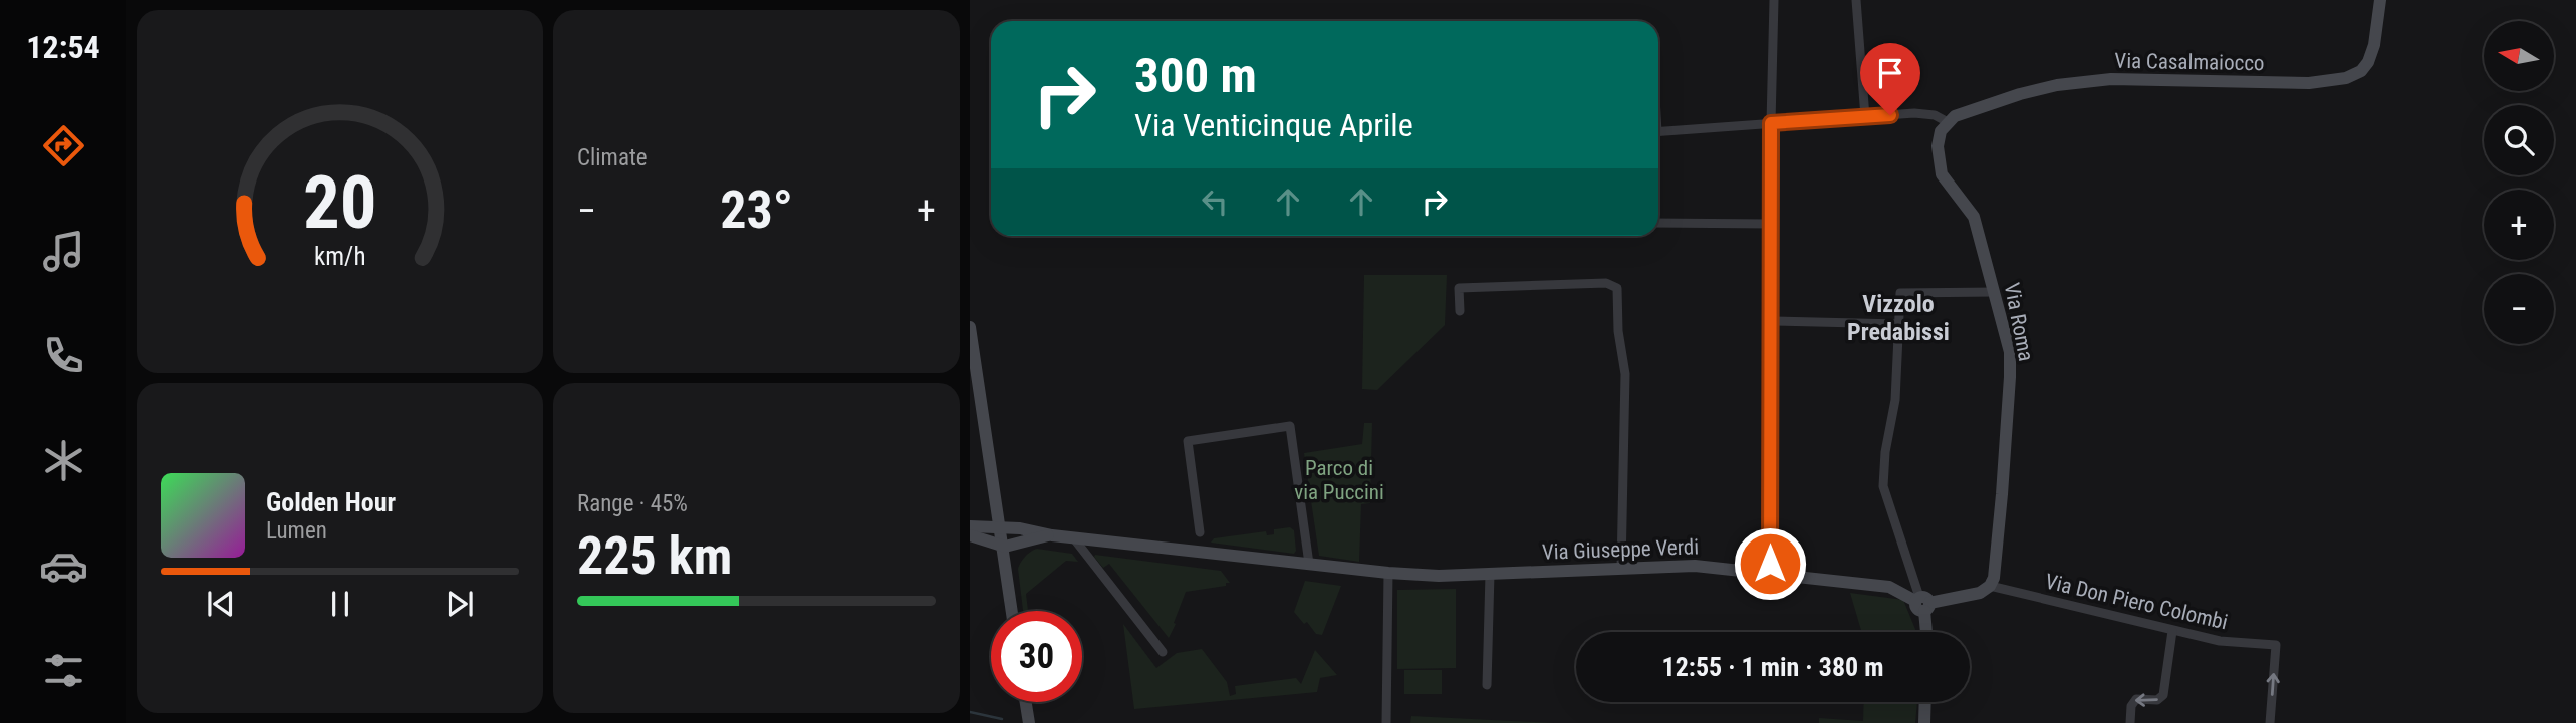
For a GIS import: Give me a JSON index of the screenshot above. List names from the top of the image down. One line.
{"streets":{"street":["Via Casalmaiocco","Via Roma","Via Giuseppe Verdi","Via Don Piero Colombi"]},"crossings":[["Via Casalmaiocco","Via Roma"],["Via Roma","Via Don Piero Colombi"]],"districts":["Vizzolo Predabissi"],"parks":["Parco di via Puccini"],"north":"left","page":{"tabs":"12:54","tile":["Climate",["Range · 45%","225 km"]],"map_buttons":["+","−"],"turn":["300 m","Via Venticinque Aprile"],"heat":["−","23°","+"],"song":["Golden Hour","Lumen"],"limit":"30","trip":"12:55 · 1 min · 380 m","gauge":["20","km/h"]}}
